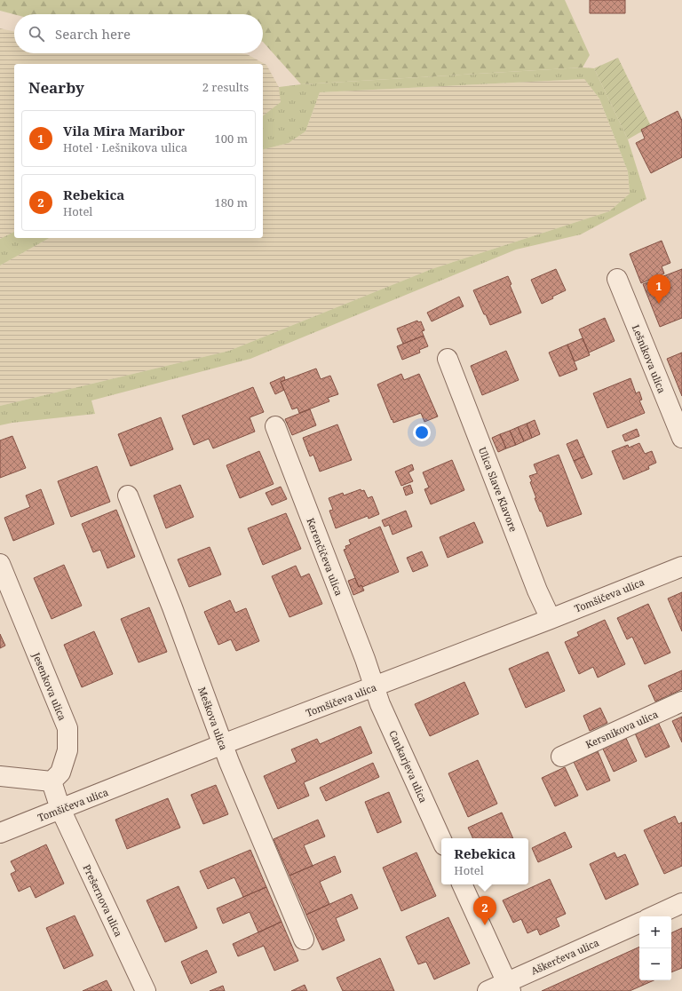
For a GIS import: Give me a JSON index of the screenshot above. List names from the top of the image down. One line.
{"streets":{"street":["Lešnikova ulica","Ulica Slave Klavore","Kerenčičeva ulica","Tomšičeva ulica","Jesenkova ulica","Meškova ulica","Kersnikova ulica","Cankarjeva ulica","Prešernova ulica","Aškerčeva ulica"]},"crossings":[["Ulica Slave Klavore","Tomšičeva ulica"],["Kerenčičeva ulica","Tomšičeva ulica"],["Kerenčičeva ulica","Cankarjeva ulica"],["Tomšičeva ulica","Meškova ulica"],["Tomšičeva ulica","Cankarjeva ulica"],["Tomšičeva ulica","Prešernova ulica"]],"page":{"search":"Search here","heading":["Nearby","2 results"],"list":[{"mark":"1","name":"Vila Mira Maribor","note":"Hotel · Lešnikova ulica","value":"100 m"},{"mark":"2","name":"Rebekica","note":"Hotel","value":"180 m"}],"pins":["1","2"],"popup":["Rebekica","Hotel"],"map_buttons":["+","−"]}}
